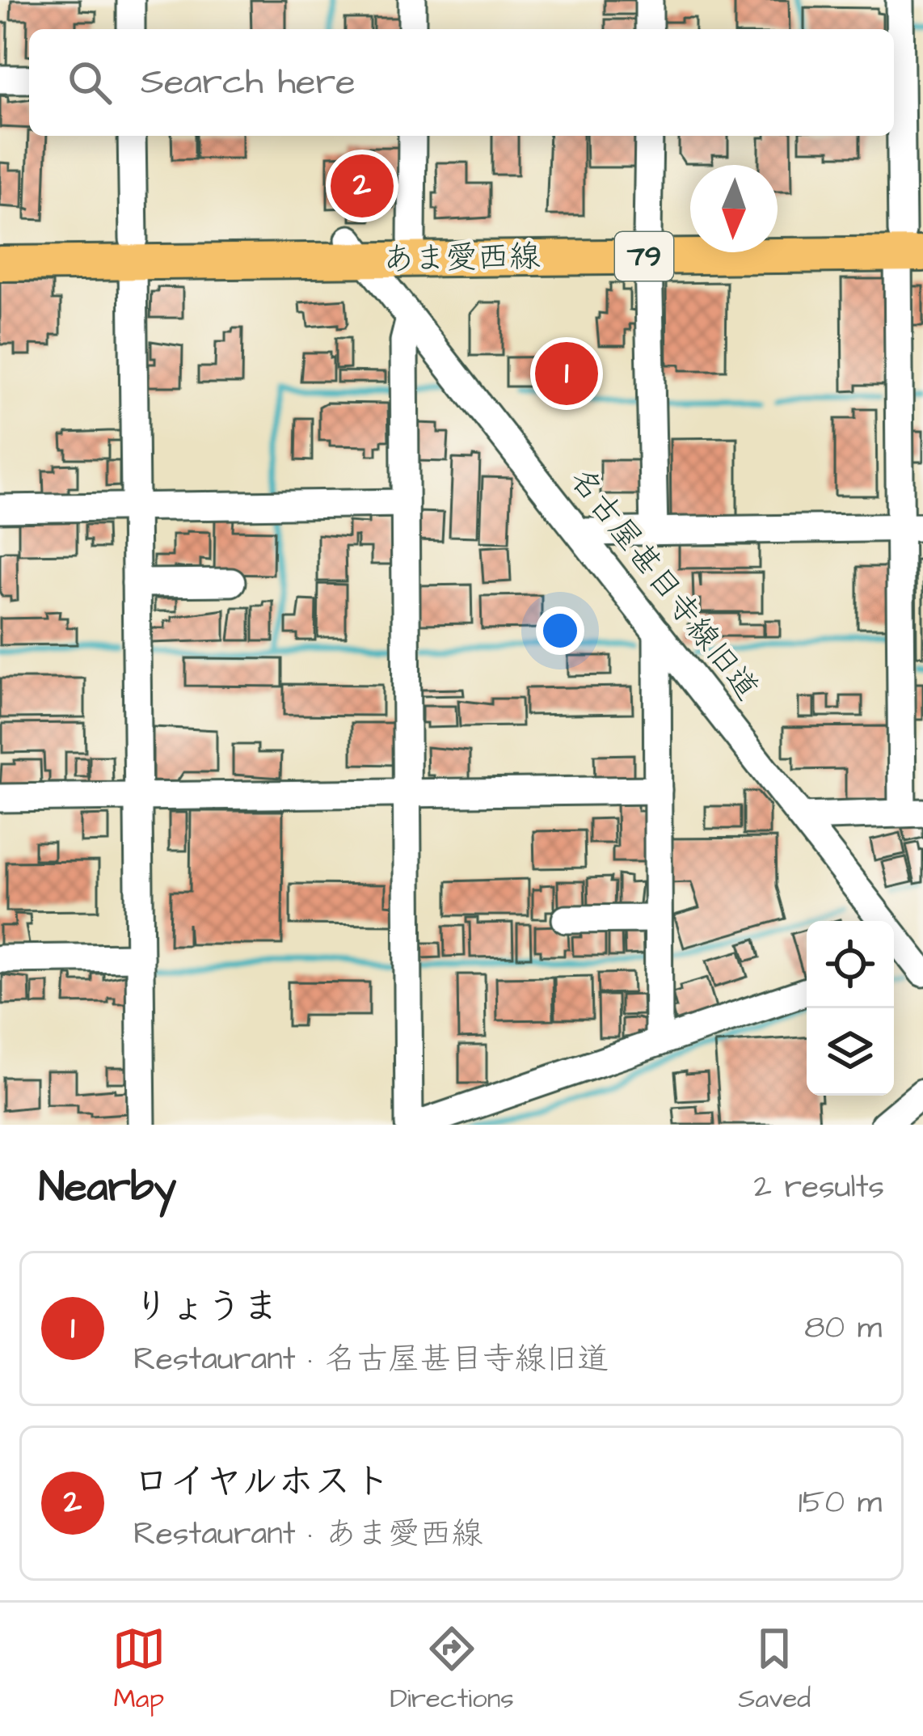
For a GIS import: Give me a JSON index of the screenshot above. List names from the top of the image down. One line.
{"streets":{"main road":["79","あま愛西線"],"street":["名古屋甚目寺線旧道"]},"crossings":[["あま愛西線","名古屋甚目寺線旧道"]],"north":"bottom","page":{"search":"Search here","pins":["2","1"],"heading":["Nearby","2 results"],"list":[{"mark":"1","name":"りょうま","note":"Restaurant · 名古屋甚目寺線旧道","value":"80 m"},{"mark":"2","name":"ロイヤルホスト","note":"Restaurant · あま愛西線","value":"150 m"}],"nav":["Map","Directions","Saved"]}}
